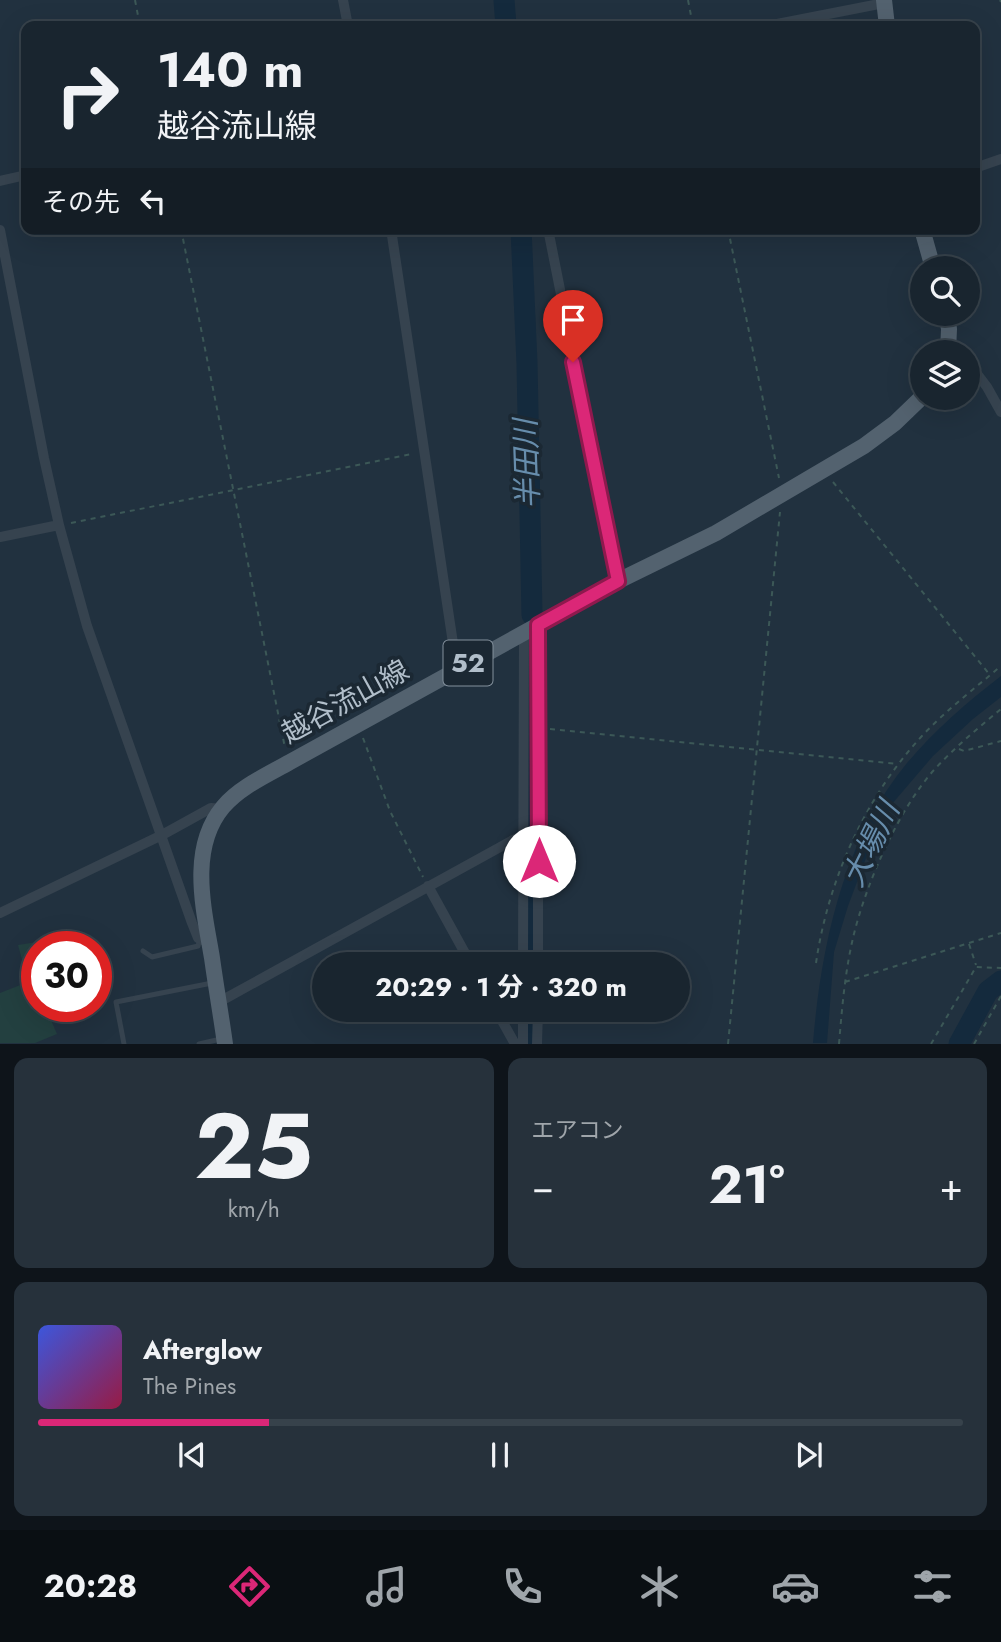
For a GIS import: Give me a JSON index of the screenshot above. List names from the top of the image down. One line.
{"streets":{"main road":["52","越谷流山線"]},"water":["半田川","大場川"],"page":{"turn":["140 m","越谷流山線"],"then":"その先","limit":"30","trip":"20:29 · 1 分 · 320 m","tile":[["25","km/h"],"エアコン"],"heat":["−","21°","+"],"song":["Afterglow","The Pines"],"tabs":"20:28"}}
